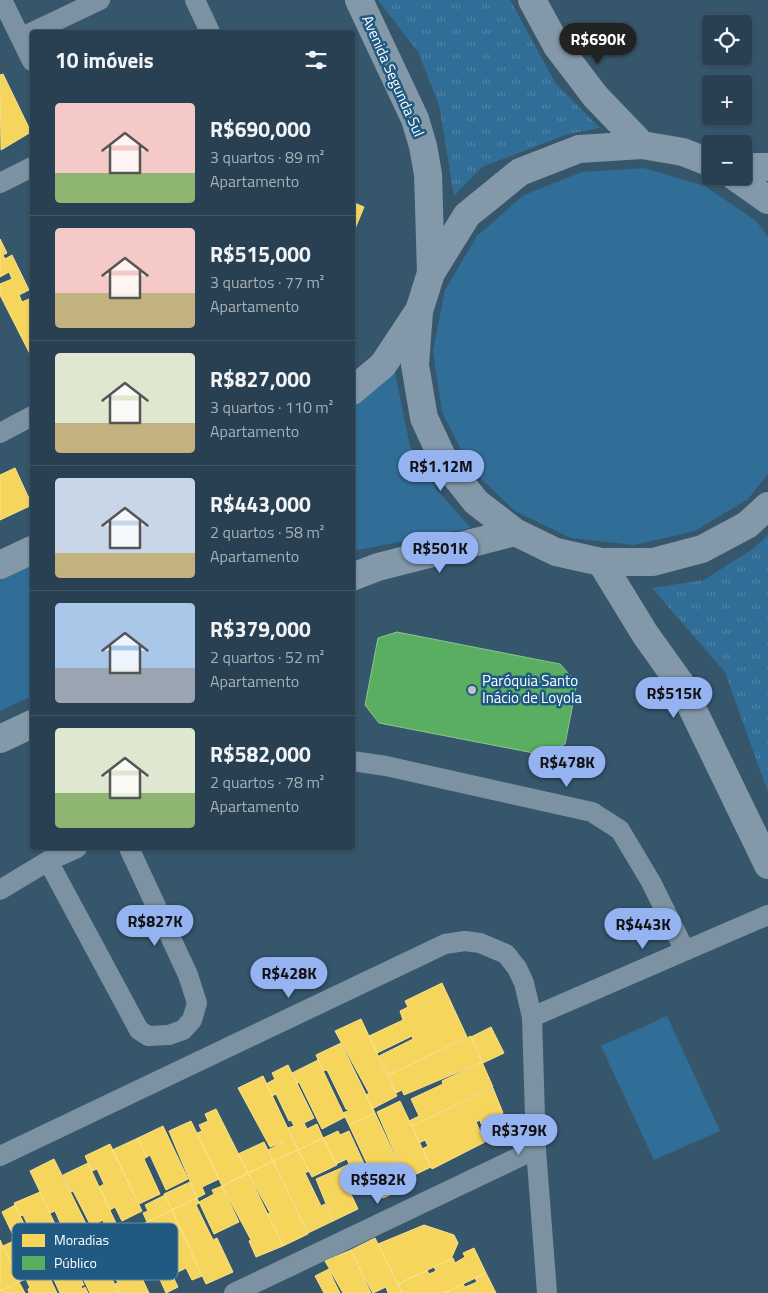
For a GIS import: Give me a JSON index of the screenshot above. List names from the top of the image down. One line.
{"streets":{"main road":["Avenida Segunda Sul"]},"places":["Paróquia Santo Inácio de Loyola"],"legend":["Moradias","Público"],"page":{"map_buttons":["+","−"],"price":["R$690K","R$1.12M","R$501K","R$515K","R$478K","R$827K","R$443K","R$428K","R$379K","R$582K"],"heading":"10 imóveis","list":[{"name":"R$690,000","note":"3 quartos · 89 m² · Apartamento"},{"name":"R$515,000","note":"3 quartos · 77 m² · Apartamento"},{"name":"R$827,000","note":"3 quartos · 110 m² · Apartamento"},{"name":"R$443,000","note":"2 quartos · 58 m² · Apartamento"},{"name":"R$379,000","note":"2 quartos · 52 m² · Apartamento"},{"name":"R$582,000","note":"2 quartos · 78 m² · Apartamento"}]}}
